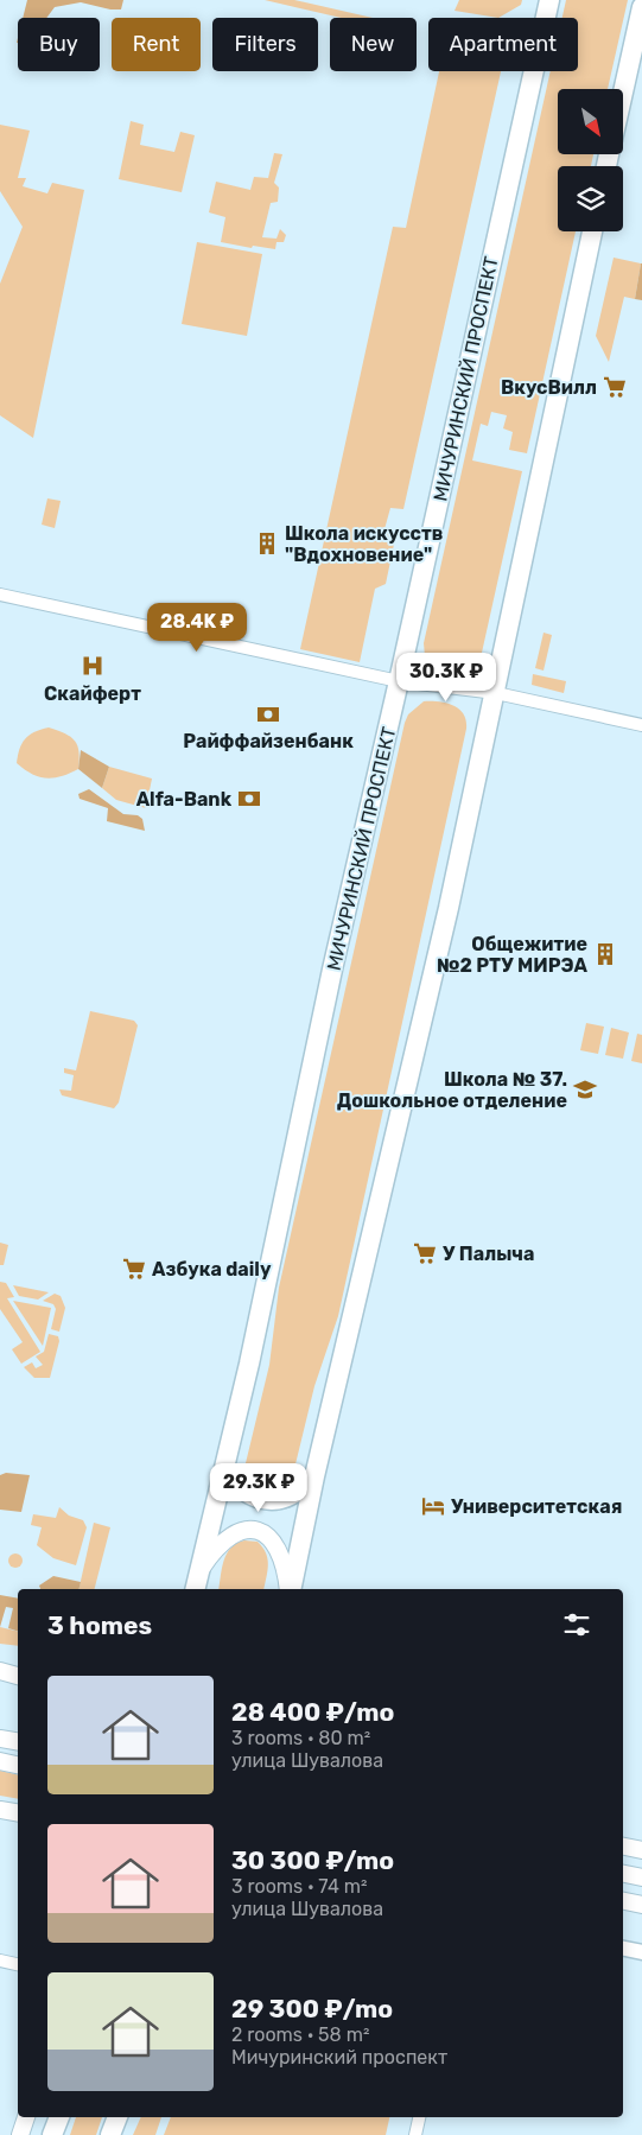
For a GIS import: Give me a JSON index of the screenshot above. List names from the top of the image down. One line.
{"streets":{"main road":["МИЧУРИНСКИЙ ПРОСПЕКТ"]},"places":{"supermarket":["ВкусВилл","У Палыча","Азбука daily"],"building":["Школа искусств \"Вдохновение\"","Общежитие №2 РТУ МИРЭА"],"hospital":["Скайферт"],"bank":["Райффайзенбанк","Alfa-Bank"],"school or university":["Школа № 37. Дошкольное отделение"],"hotel":["Университетская"]},"north":"bottom right","page":{"chip":["Buy","Rent","Filters","New","Apartment"],"price":["28.4K ₽","30.3K ₽","29.3K ₽"],"heading":"3 homes","list":[{"name":"28 400 ₽/mo","note":"3 rooms · 80 m² · улица Шувалова"},{"name":"30 300 ₽/mo","note":"3 rooms · 74 m² · улица Шувалова"},{"name":"29 300 ₽/mo","note":"2 rooms · 58 m² · Мичуринский проспект"}]}}
